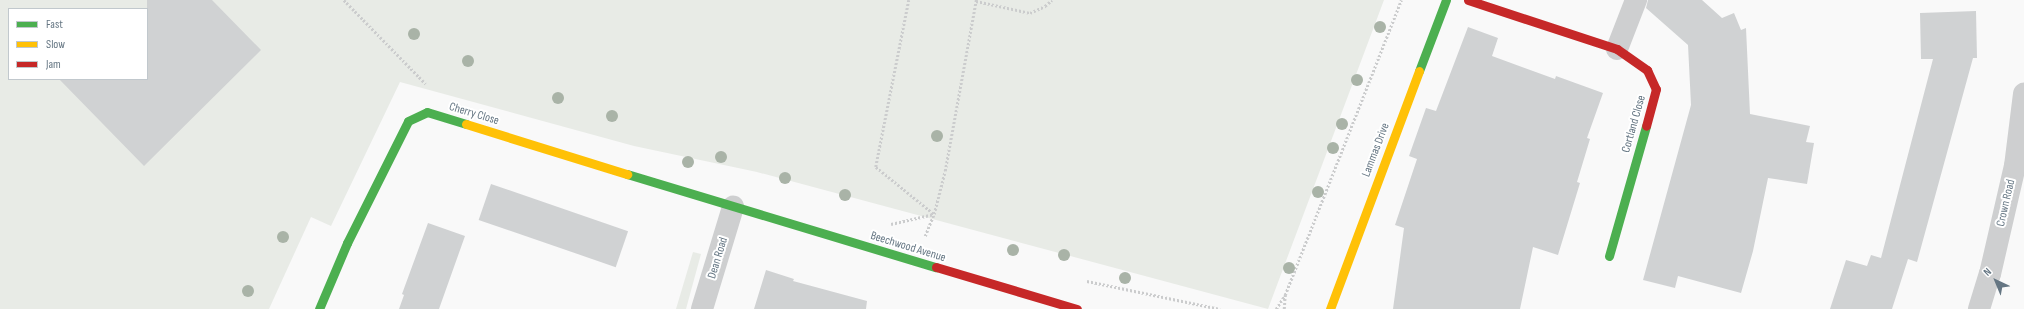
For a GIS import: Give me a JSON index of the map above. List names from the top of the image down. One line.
{"streets":{"street":["Cherry Close","Cortland Close","Lammas Drive","Crown Road","Beechwood Avenue","Dean Road"]},"crossings":[["Cherry Close","Beechwood Avenue"],["Cherry Close","Dean Road"],["Beechwood Avenue","Dean Road"]],"legend":["Fast","Slow","Jam"],"north":"top left"}
